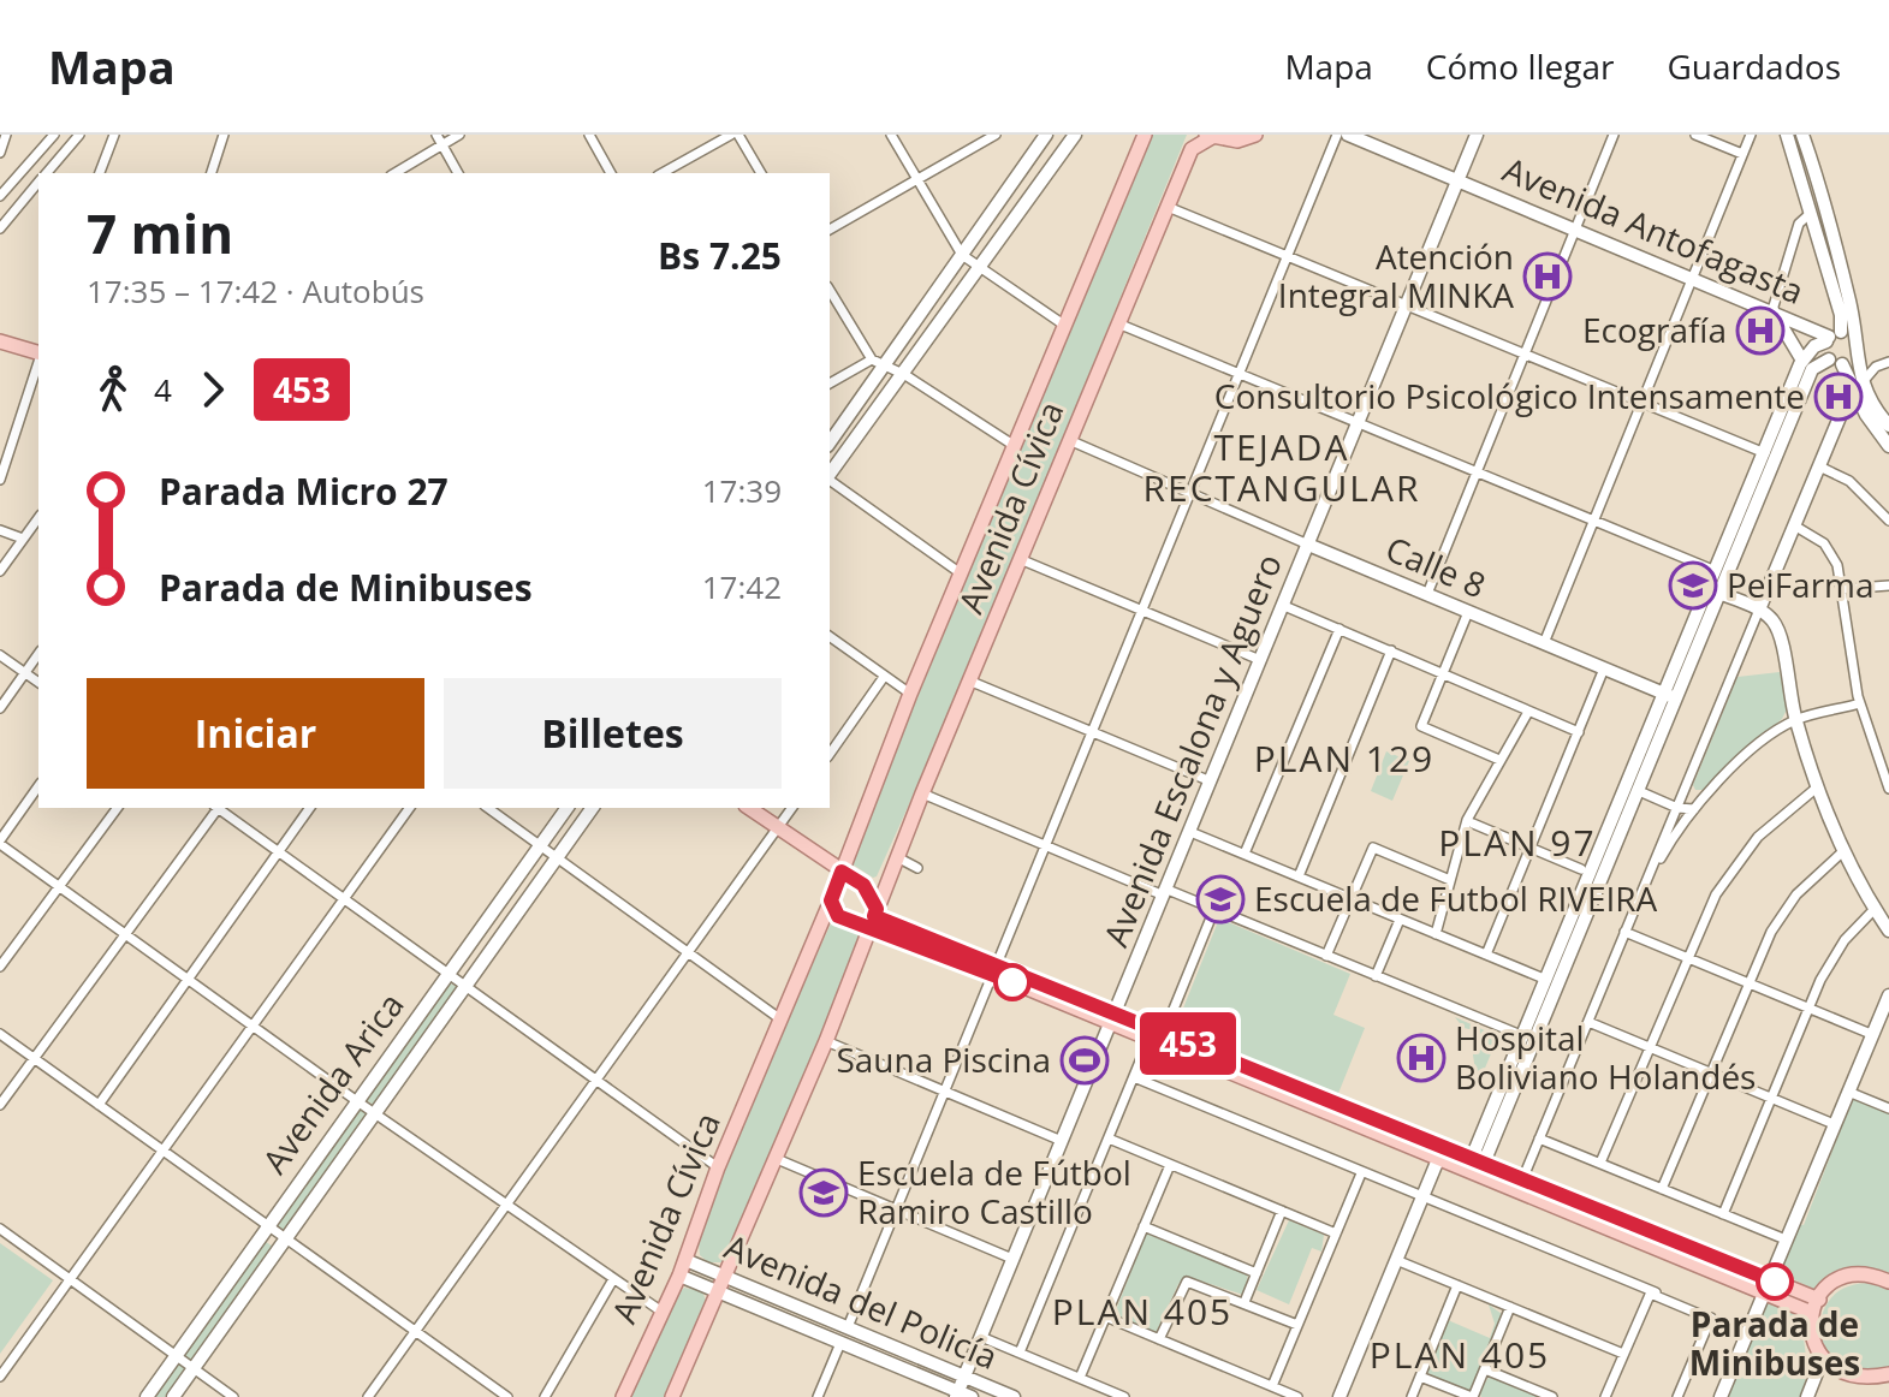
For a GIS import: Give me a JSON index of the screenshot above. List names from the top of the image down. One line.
{"streets":{"main road":["Avenida Cívica"],"street":["Avenida Antofagasta","Calle 8","Avenida Escalona y Aguero","Avenida Arica","Avenida del Policía"]},"crossings":[["Avenida Antofagasta","Avenida Escalona y Aguero"],["Avenida Cívica","Calle 8"],["Avenida Cívica","Avenida del Policía"],["Calle 8","Avenida Escalona y Aguero"],["Avenida Escalona y Aguero","Avenida del Policía"]],"districts":["TEJADA RECTANGULAR","PLAN 129","PLAN 97","PLAN 405","PLAN 405"],"places":{"hospital":["Atención Integral MINKA","Ecografía","Consultorio Psicológico Intensamente","Hospital Boliviano Holandés"],"school or university":["PeiFarma","Escuela de Futbol RIVEIRA","Escuela de Fútbol Ramiro Castillo"],"sports":["Sauna Piscina"],"other":["Parada de Minibuses"]},"lines":["bus line 453"],"page":{"header":"Mapa","nav":["Mapa","Cómo llegar","Guardados"],"on_map":"453","heading":["7 min","17:35 – 17:42 · Autobús","Bs 7.25"],"legs":["4","453"],"list":[{"name":"Parada Micro 27","value":"17:39"},{"name":"Parada de Minibuses","value":"17:42"}],"buttons":["Iniciar","Billetes"]}}
